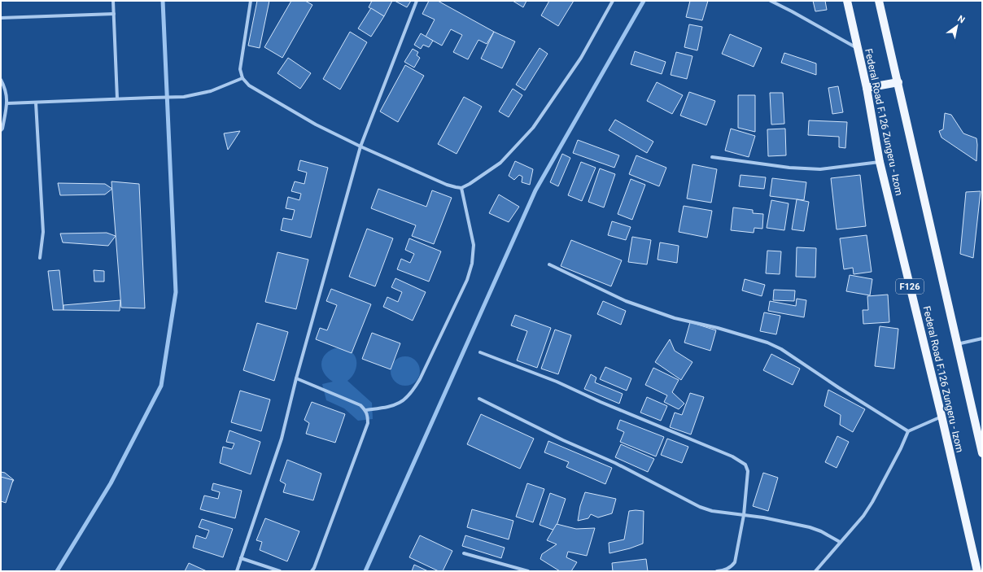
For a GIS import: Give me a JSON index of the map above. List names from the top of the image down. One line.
{"streets":{"main road":["Federal Road F.126 Zungeru - Izom","F126"]},"north":"top right"}
